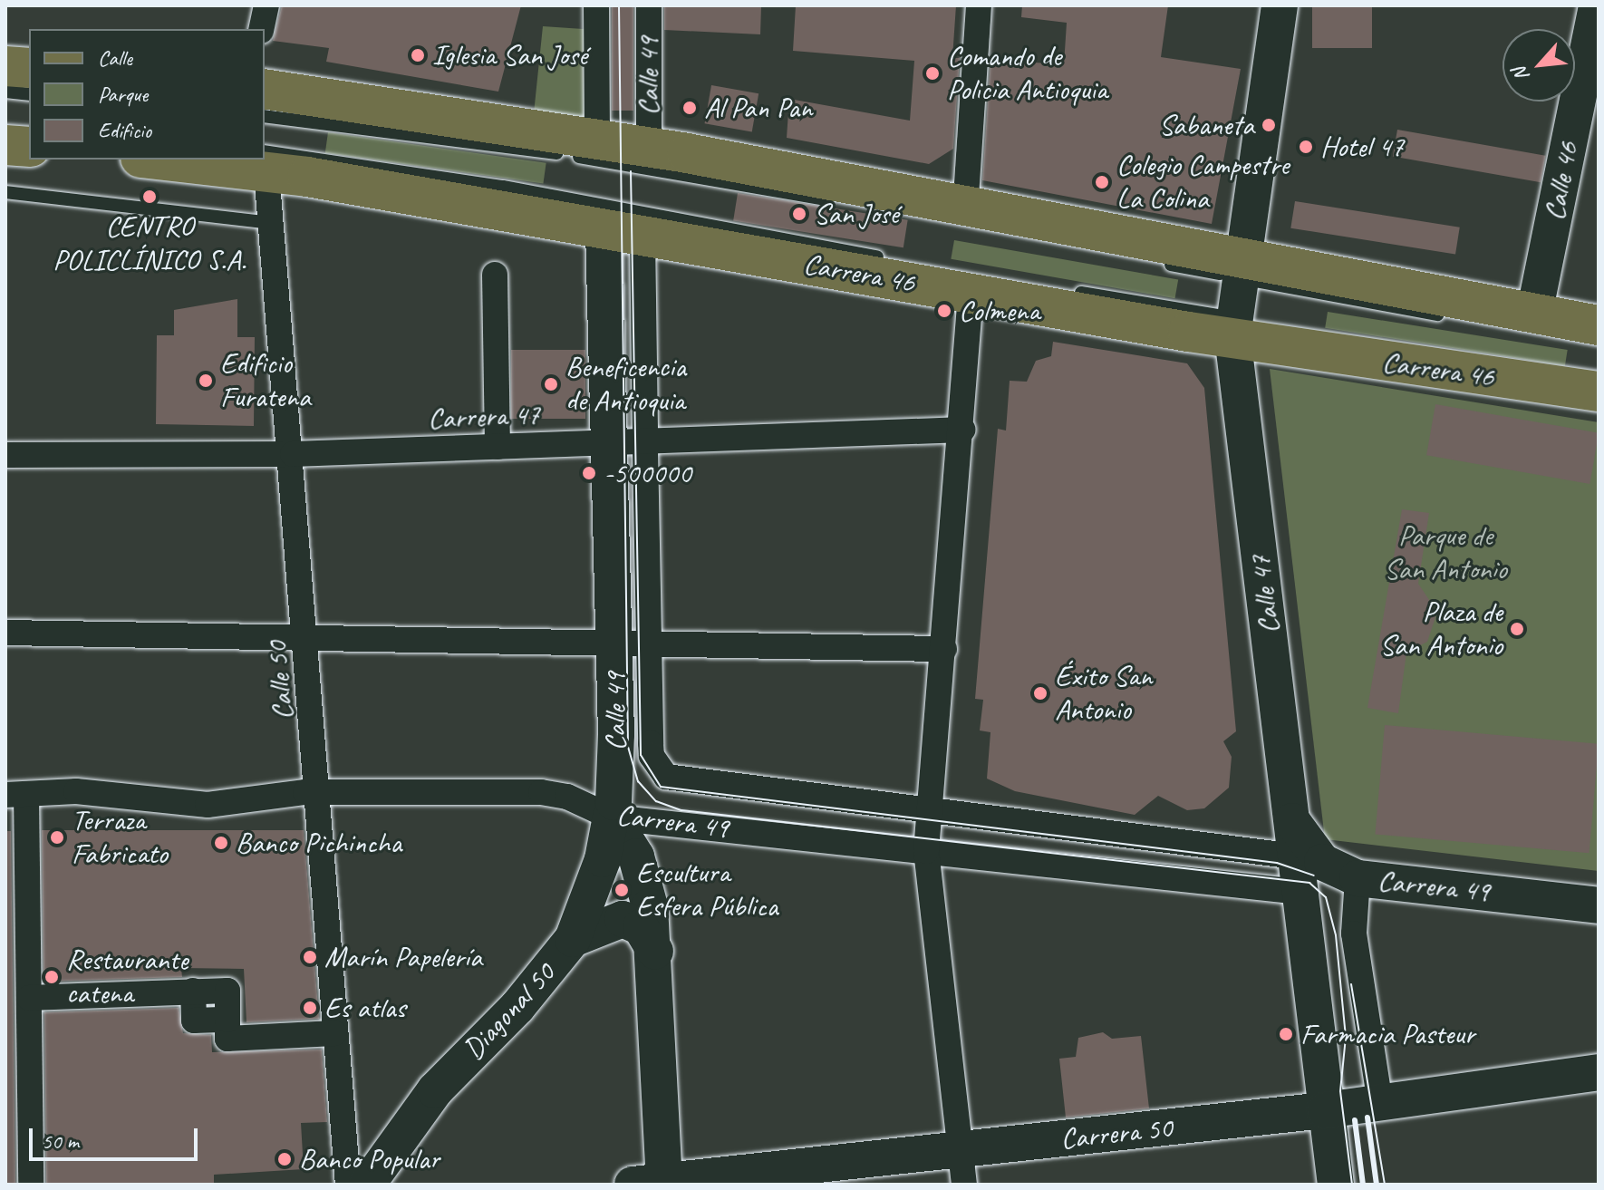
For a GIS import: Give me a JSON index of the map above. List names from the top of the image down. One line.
{"streets":{"main road":["Calle 49","Calle 46","Carrera 46","Calle 47","Carrera 49","Diagonal 50","Carrera 50"],"street":["Carrera 47","Calle 50"]},"crossings":[["Calle 49","Carrera 46"],["Calle 49","Carrera 47"],["Calle 49","Carrera 49"],["Calle 49","Diagonal 50"],["Calle 49","Carrera 50"],["Carrera 46","Calle 47"],["Carrera 46","Calle 50"],["Carrera 47","Calle 50"],["Calle 47","Carrera 49"],["Calle 47","Carrera 50"],["Calle 50","Carrera 49"],["Carrera 49","Diagonal 50"]],"parks":["Parque de San Antonio"],"places":["Iglesia San José","Comando de Policia Antioquia","Al Pan Pan","Sabaneta","Hotel 47","Colegio Campestre La Colina","CENTRO POLICLÍNICO S.A.","San José","Colmena","Edificio Furatena","Beneficencia de Antioquia","-500000","Plaza de San Antonio","Éxito San Antonio","Terraza Fabricato","Banco Pichincha","Escultura Esfera Pública","Marín Papelería","Restaurante catena","Es atlas","Farmacia Pasteur","Banco Popular"],"legend":["Calle","Parque","Edificio"],"scale_bar":"50 m","north":"bottom left"}
